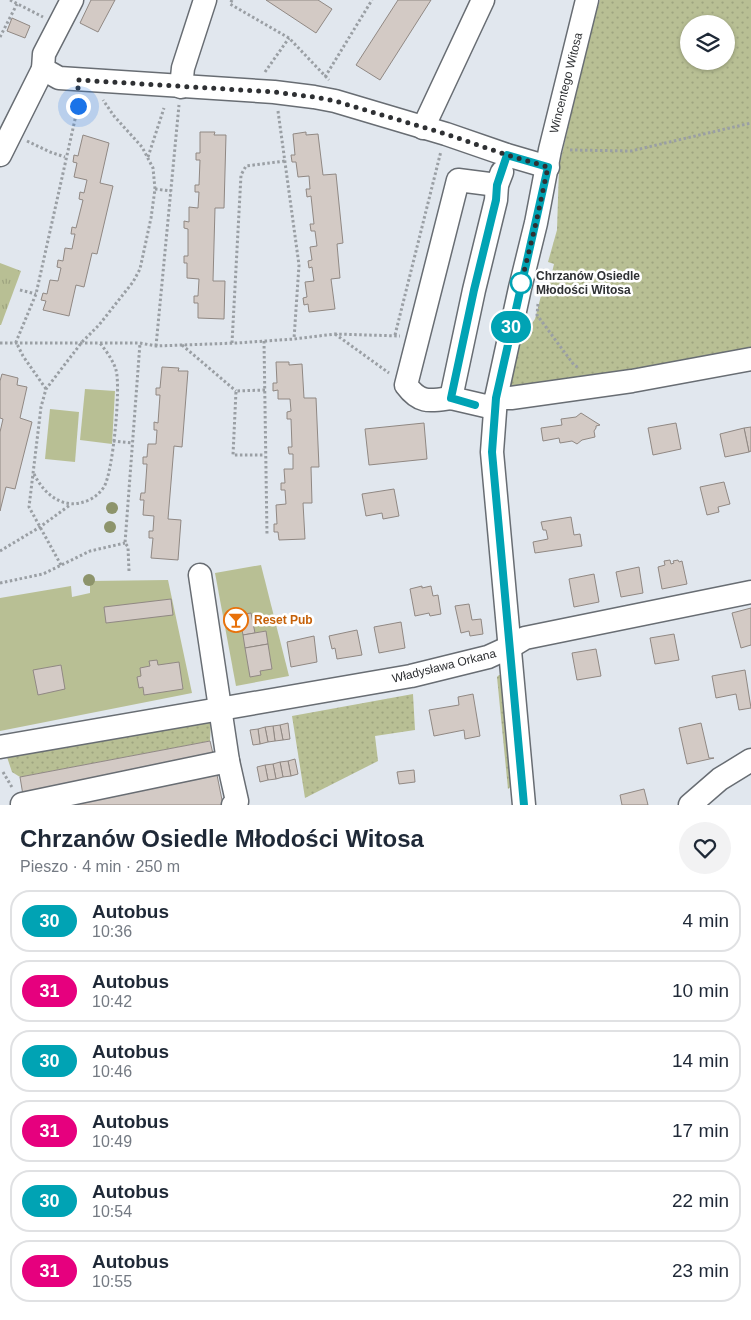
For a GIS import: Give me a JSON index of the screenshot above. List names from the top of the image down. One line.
{"streets":{"street":["Wincentego Witosa","Władysława Orkana"]},"crossings":[["Wincentego Witosa","Władysława Orkana"]],"places":{"other":["Chrzanów Osiedle Młodości Witosa"],"bar":["Reset Pub"]},"lines":["bus line 30"],"page":{"on_map":"30","heading":["Chrzanów Osiedle Młodości Witosa","Pieszo · 4 min · 250 m"],"list":[{"mark":"30","name":"Autobus","note":"10:36","value":"4 min"},{"mark":"31","name":"Autobus","note":"10:42","value":"10 min"},{"mark":"30","name":"Autobus","note":"10:46","value":"14 min"},{"mark":"31","name":"Autobus","note":"10:49","value":"17 min"},{"mark":"30","name":"Autobus","note":"10:54","value":"22 min"},{"mark":"31","name":"Autobus","note":"10:55","value":"23 min"}]}}
